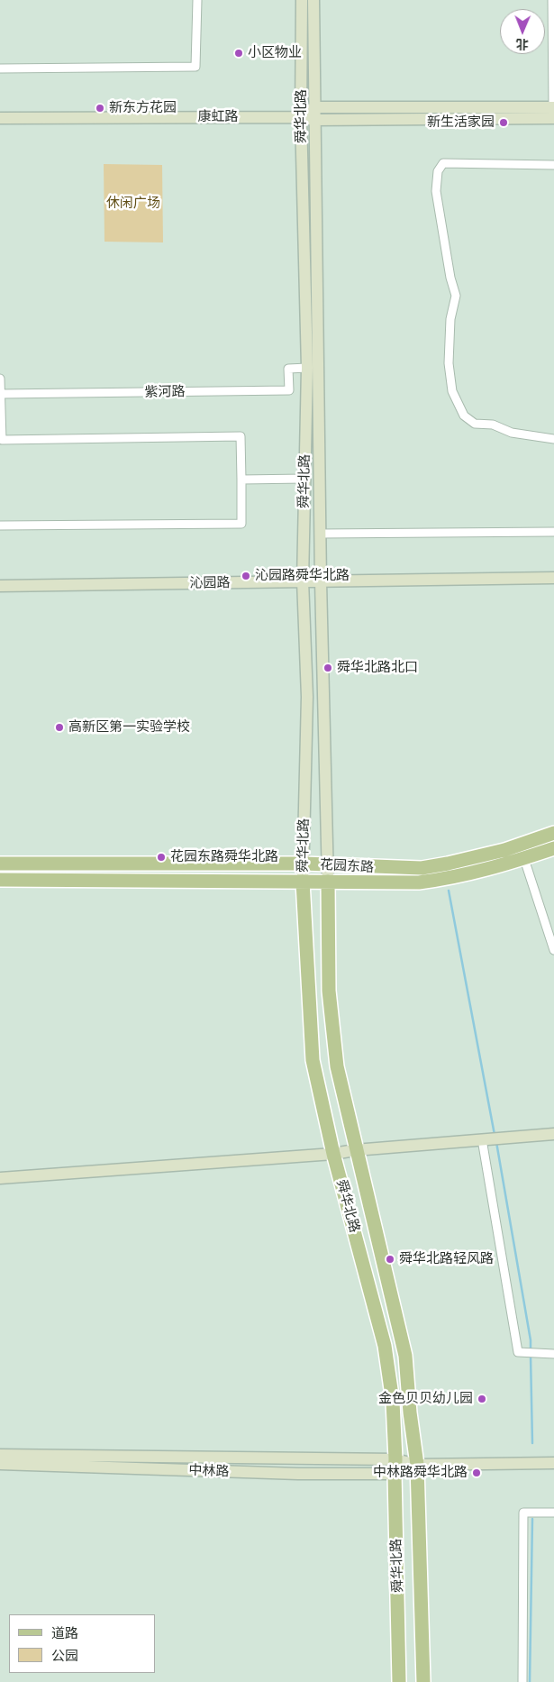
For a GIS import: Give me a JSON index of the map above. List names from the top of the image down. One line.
{"streets":{"main road":["舜华北路","康虹路","沁园路","花园东路","中林路"],"street":["紫河路"]},"crossings":[["舜华北路","康虹路"],["舜华北路","紫河路"],["舜华北路","沁园路"],["舜华北路","花园东路"],["舜华北路","中林路"]],"parks":["休闲广场"],"places":["小区物业","新东方花园","新生活家园","沁园路舜华北路","舜华北路北口","高新区第一实验学校","花园东路舜华北路","舜华北路轻风路","金色贝贝幼儿园","中林路舜华北路"],"legend":["道路","公园"],"north":"bottom"}
